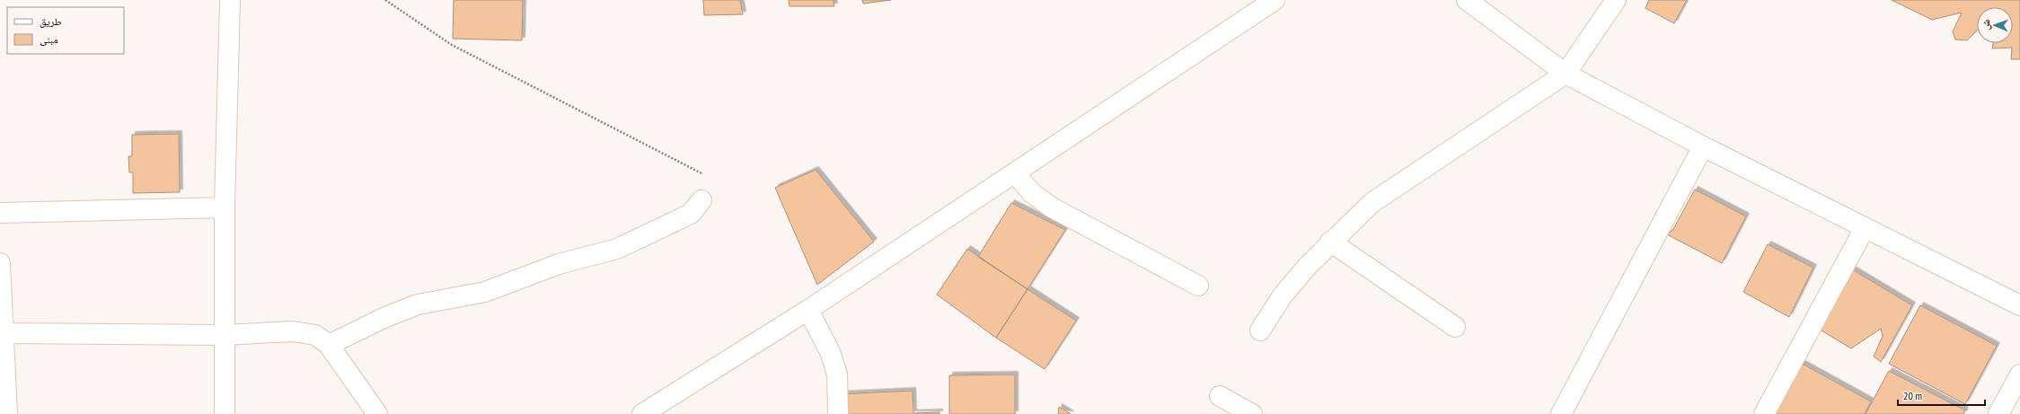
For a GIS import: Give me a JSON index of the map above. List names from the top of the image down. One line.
{"legend":["طريق","مبنى"],"scale_bar":"20 m","north":"left"}
